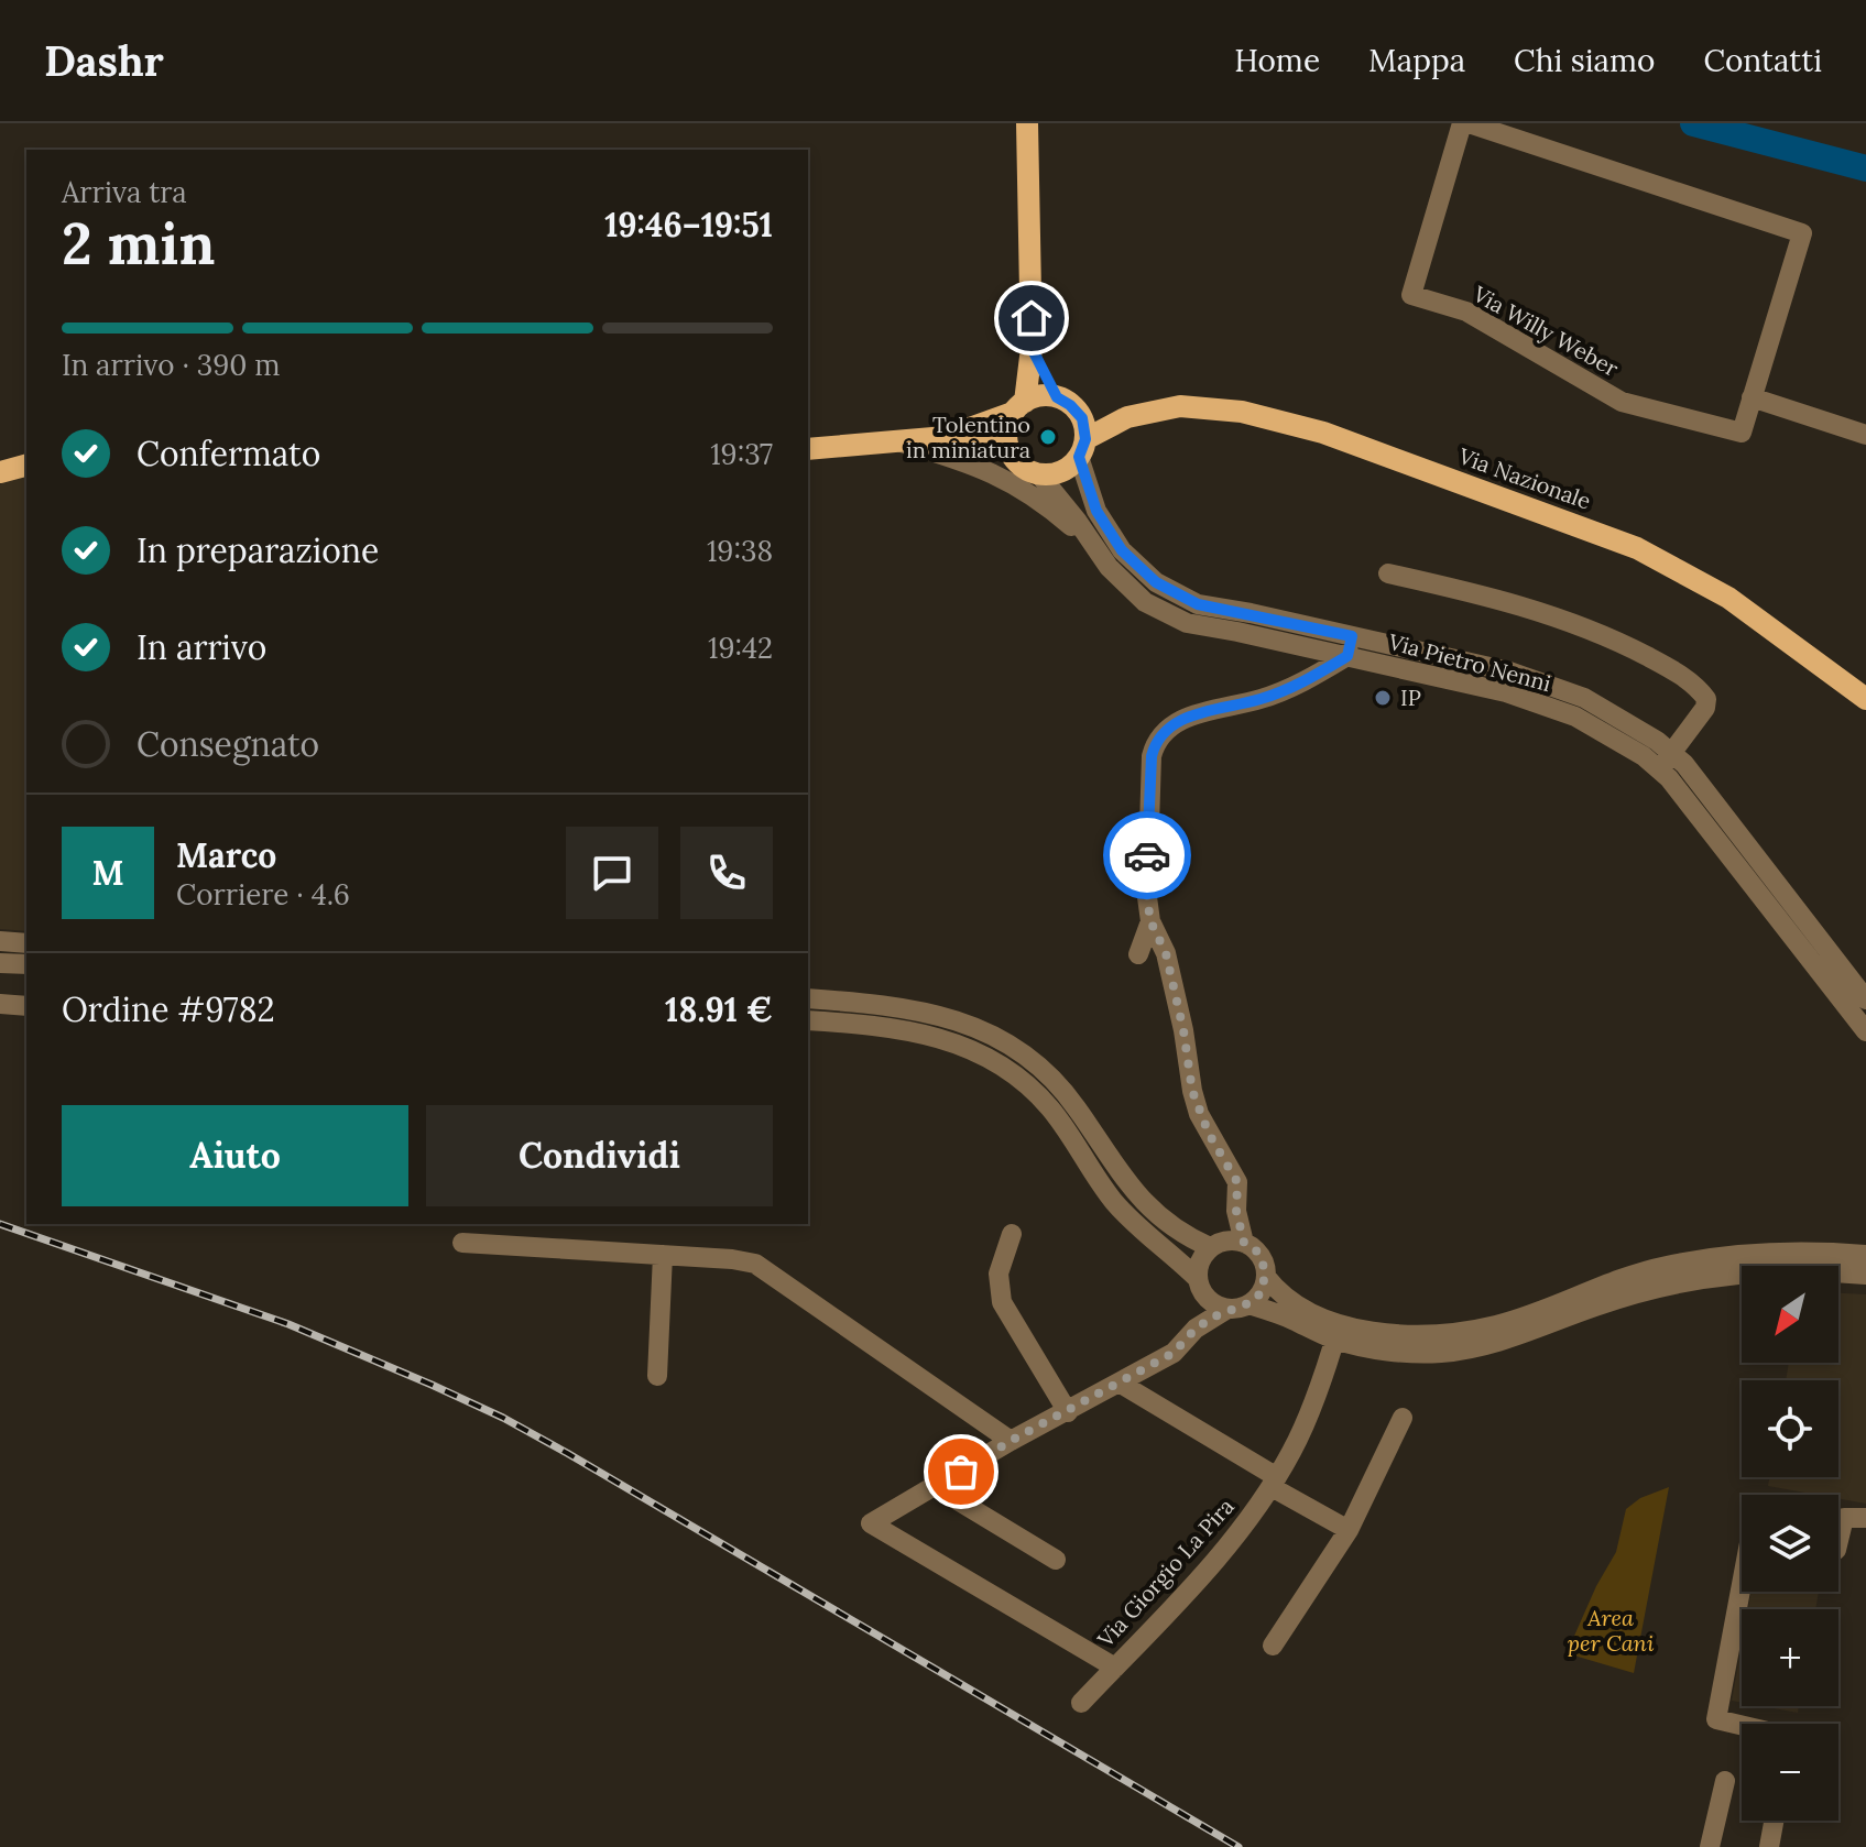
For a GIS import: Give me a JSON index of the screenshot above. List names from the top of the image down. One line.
{"streets":{"main road":["Via Nazionale"],"street":["Via Willy Weber","Via Pietro Nenni","Via Giorgio La Pira"]},"crossings":[["Via Nazionale","Via Pietro Nenni"]],"parks":["Area per Cani"],"places":["Tolentino in miniatura","IP"],"north":"bottom left","page":{"header":"Dashr","nav":["Home","Mappa","Chi siamo","Contatti"],"heading":["2 min","Arriva tra","19:46–19:51"],"panel":["Marco","Corriere · 4.6","Ordine #9782","18.91 €"],"bar":"In arrivo · 390 m","list":[["Confermato","19:37"],["In preparazione","19:38"],["In arrivo","19:42"],"Consegnato"],"round":"M","buttons":["Aiuto","Condividi"],"map_buttons":["+","−"]}}
